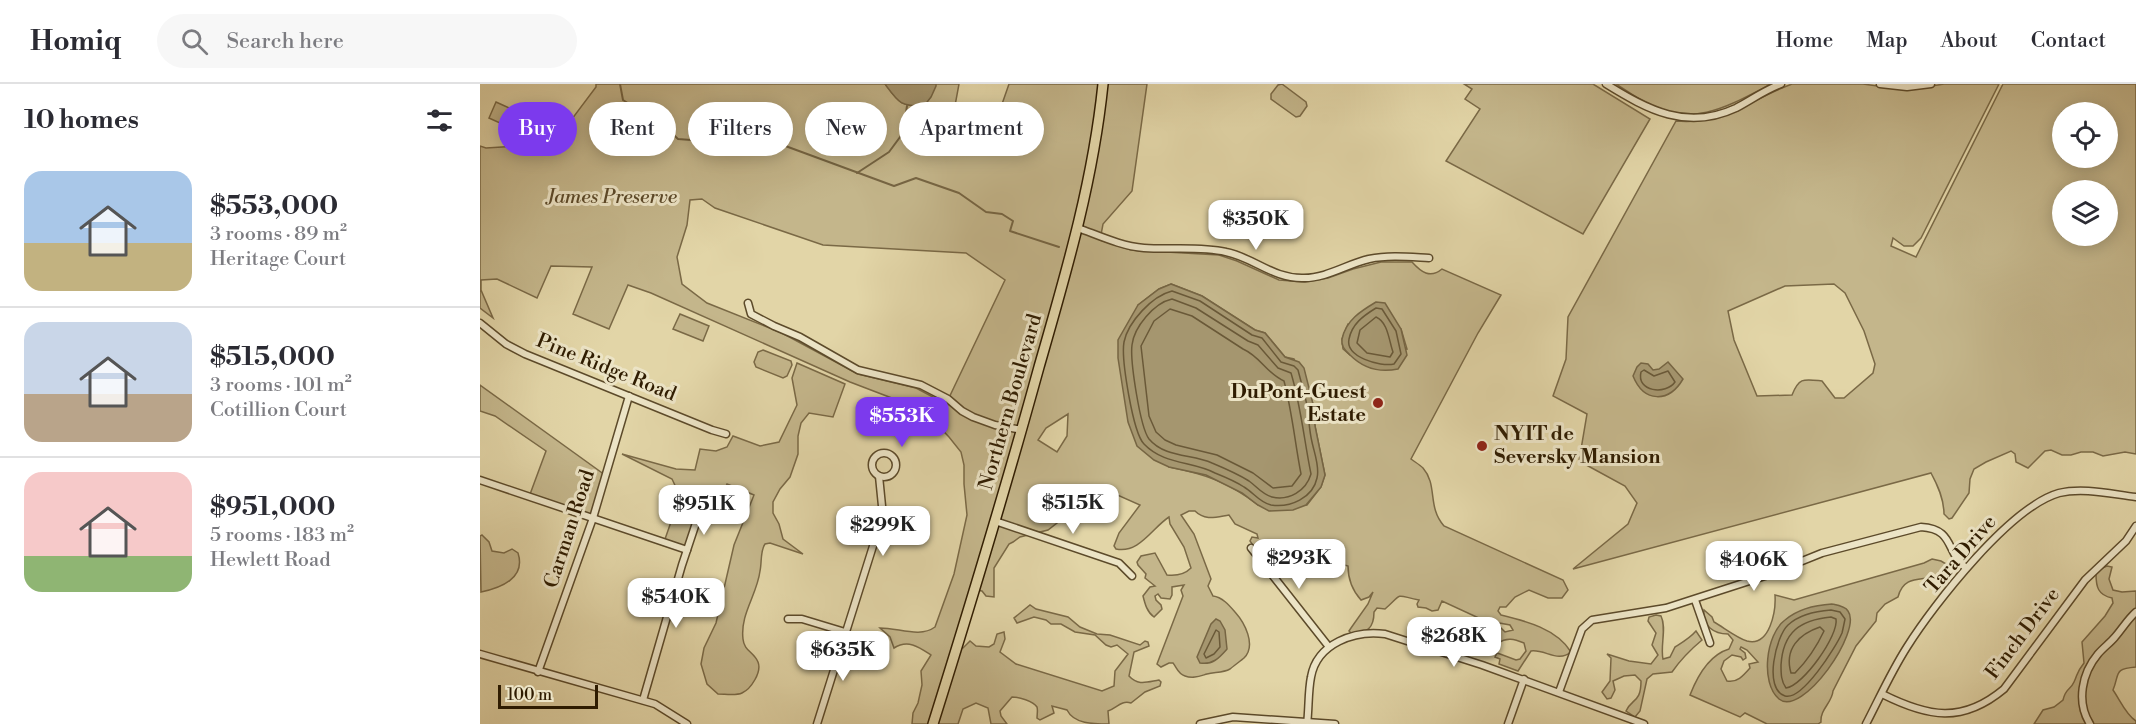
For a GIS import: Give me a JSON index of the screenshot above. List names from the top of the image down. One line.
{"streets":{"main road":["Northern Boulevard"],"street":["Pine Ridge Road","Carman Road","Tara Drive","Finch Drive"]},"crossings":[["Pine Ridge Road","Carman Road"],["Tara Drive","Finch Drive"]],"parks":["James Preserve"],"places":["DuPont-Guest Estate","NYIT de Seversky Mansion"],"scale_bar":"100 m","page":{"header":"Homiq","search":"Search here","nav":["Home","Map","About","Contact"],"heading":"10 homes","chip":["Buy","Rent","Filters","New","Apartment"],"list":[{"name":"$553,000","note":"3 rooms · 89 m² · Heritage Court"},{"name":"$515,000","note":"3 rooms · 101 m² · Cotillion Court"},{"name":"$951,000","note":"5 rooms · 183 m² · Hewlett Road"}],"price":["$350K","$553K","$515K","$951K","$299K","$293K","$406K","$540K","$268K","$635K"],"scale":"100 m"}}
